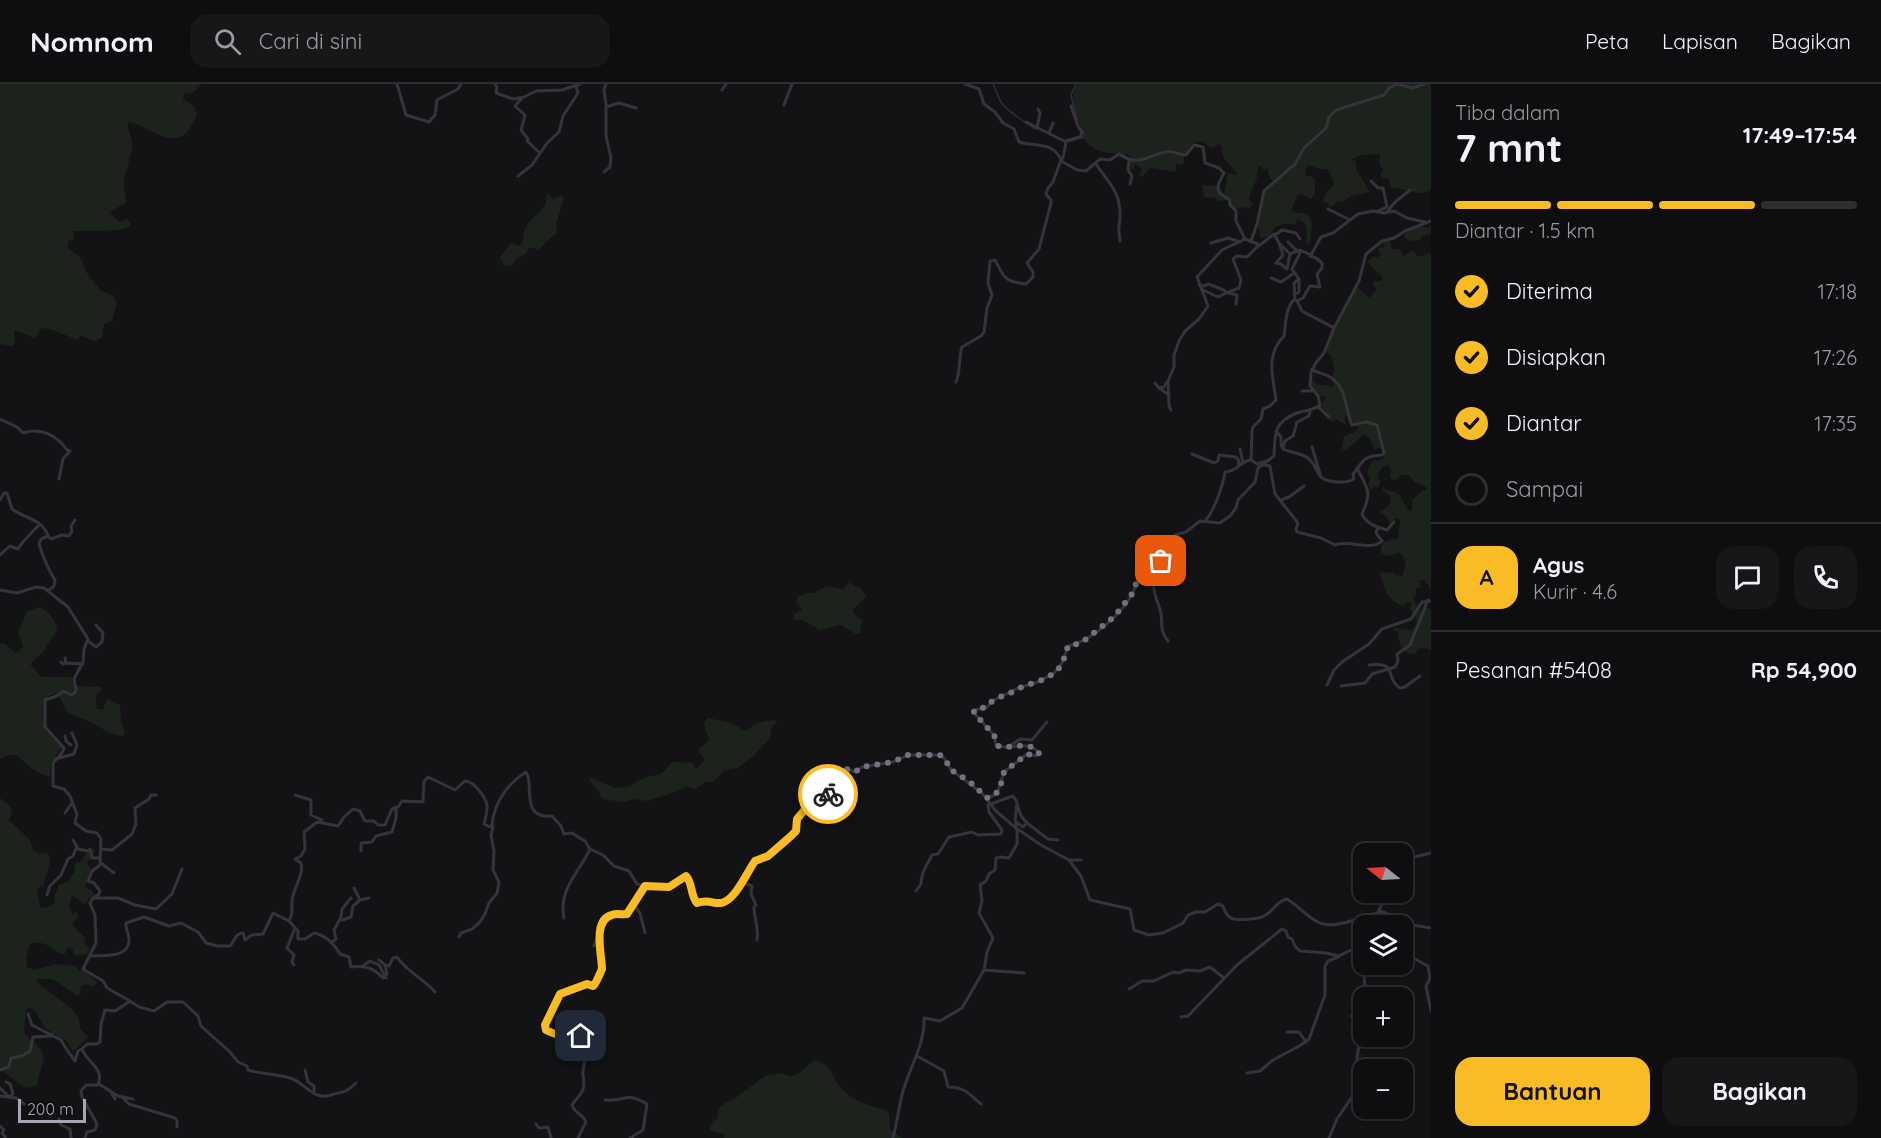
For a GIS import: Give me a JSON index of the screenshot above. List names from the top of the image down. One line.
{"scale_bar":"200 m","north":"left","page":{"header":"Nomnom","search":"Cari di sini","nav":["Peta","Lapisan","Bagikan"],"heading":["7 mnt","Tiba dalam","17:49–17:54"],"panel":["Agus","Kurir · 4.6","Pesanan #5408","Rp 54,900"],"bar":"Diantar · 1.5 km","list":[["Diterima","17:18"],["Disiapkan","17:26"],["Diantar","17:35"],"Sampai"],"round":"A","map_buttons":["+","−"],"buttons":["Bantuan","Bagikan"],"scale":"200 m"}}
